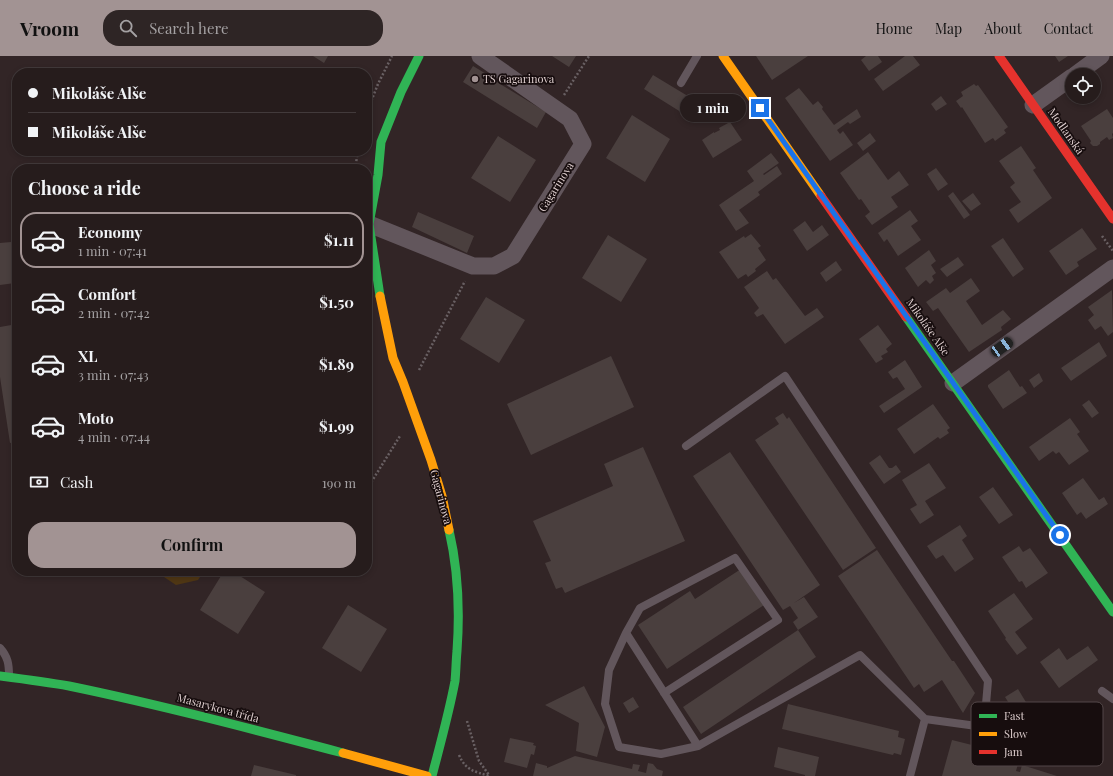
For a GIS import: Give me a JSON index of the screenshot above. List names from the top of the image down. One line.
{"streets":{"street":["Modlanská","Gagarinova","Mikoláše Alše","Masarykova třída"]},"places":["TS Gagarinova"],"legend":["Fast","Slow","Jam"],"page":{"header":"Vroom","search":"Search here","nav":["Home","Map","About","Contact"],"banner":["Mikoláše Alše","Mikoláše Alše"],"bubble":"1 min","heading":"Choose a ride","list":[{"name":"Economy","note":"1 min · 07:41","value":"$1.11"},{"name":"Comfort","note":"2 min · 07:42","value":"$1.50"},{"name":"XL","note":"3 min · 07:43","value":"$1.89"},{"name":"Moto","note":"4 min · 07:44","value":"$1.99"}],"pay":["Cash","190 m"],"buttons":"Confirm"}}
